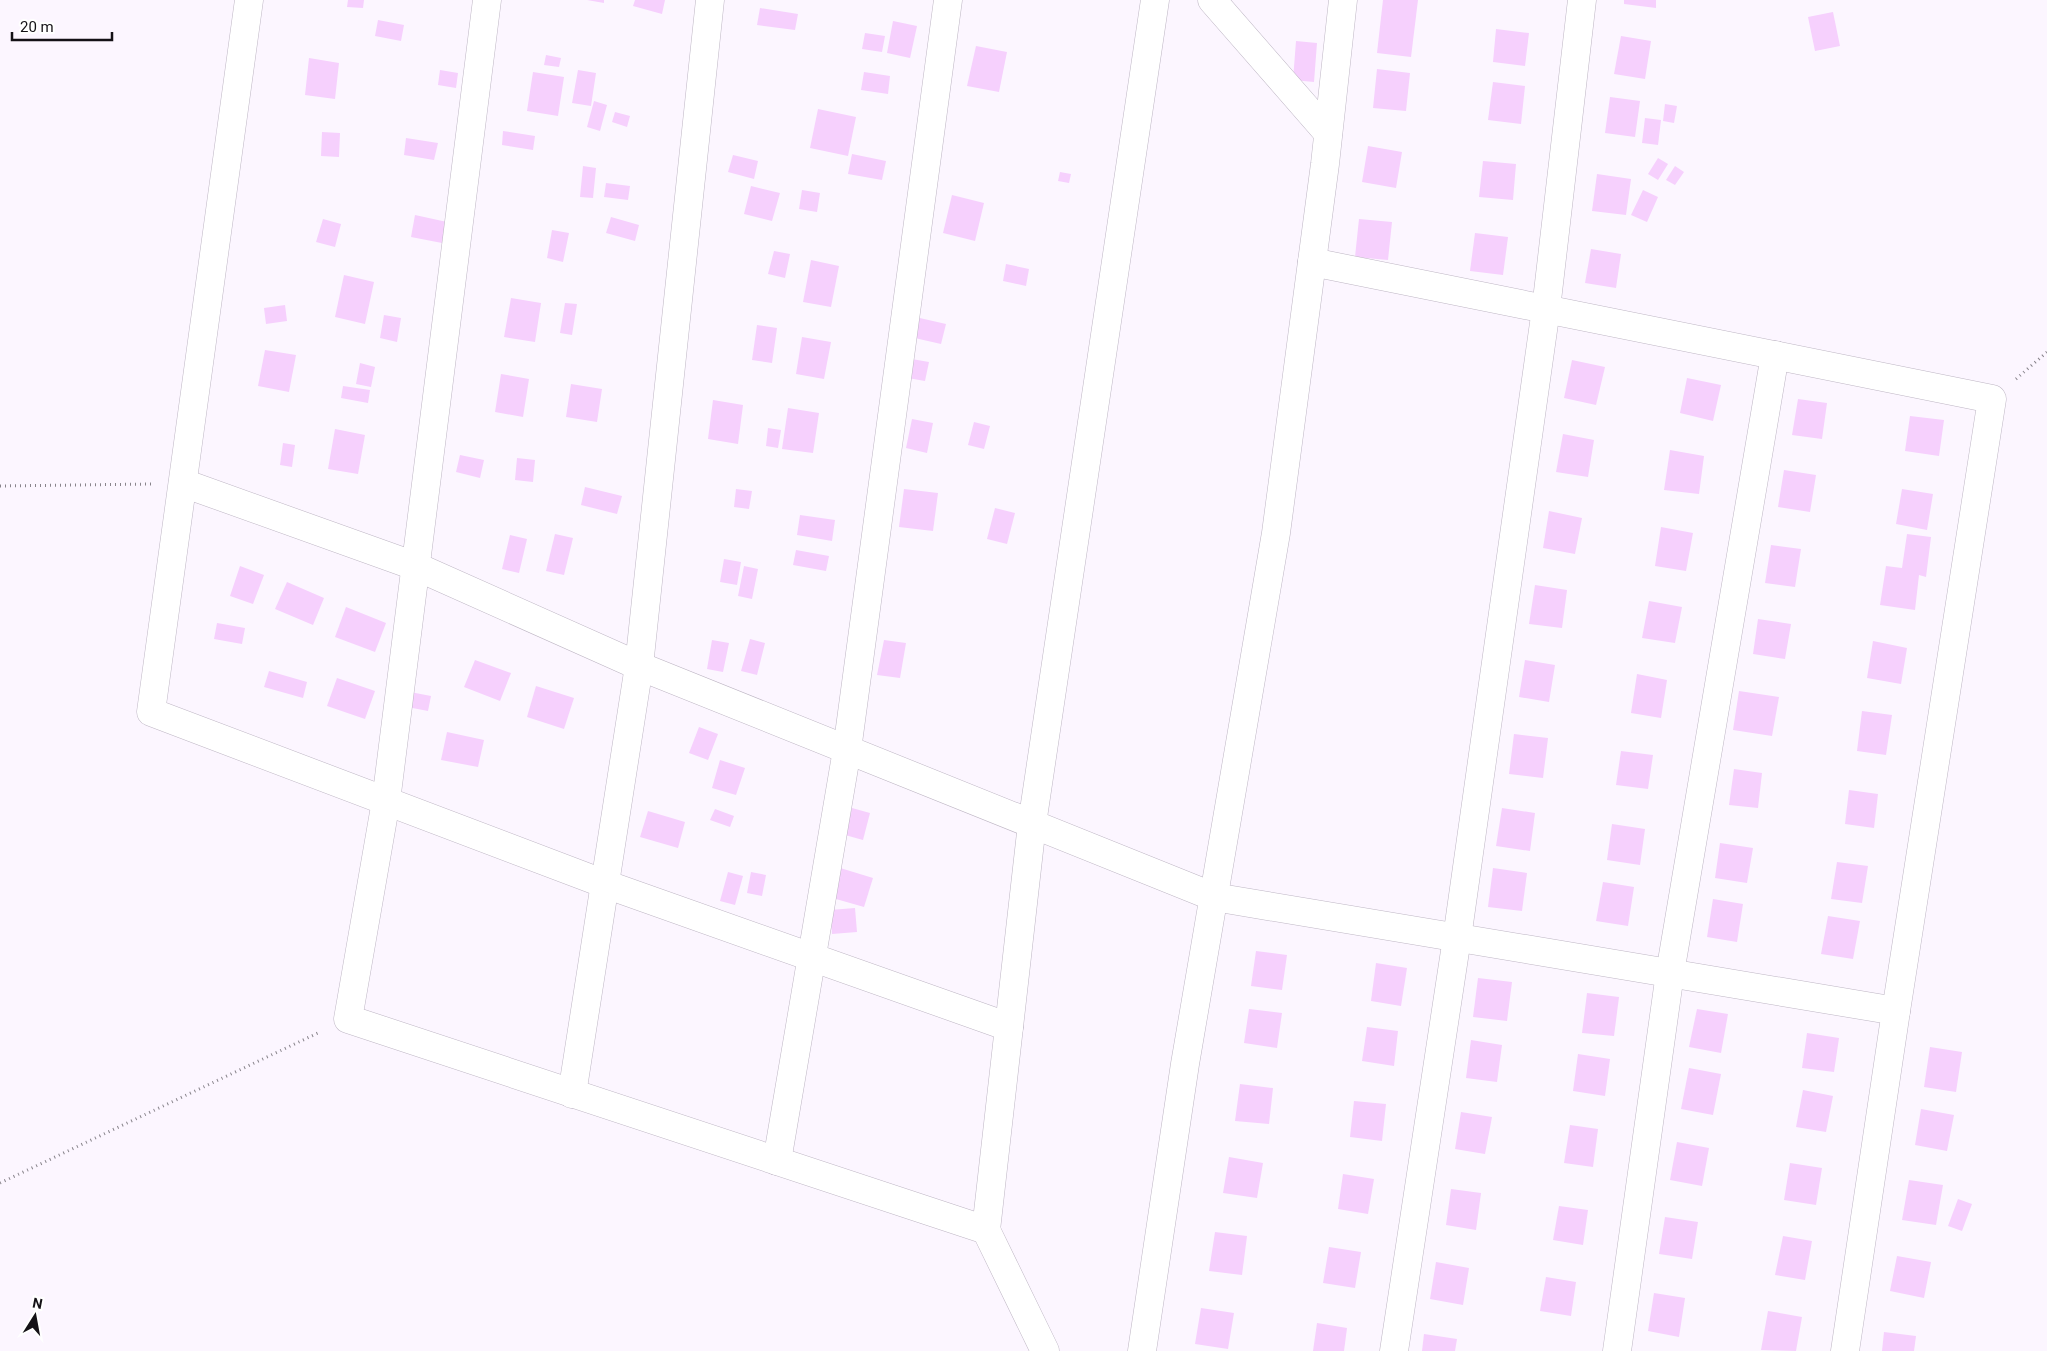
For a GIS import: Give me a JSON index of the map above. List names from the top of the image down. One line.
{"scale_bar":"20 m","north":"top"}
